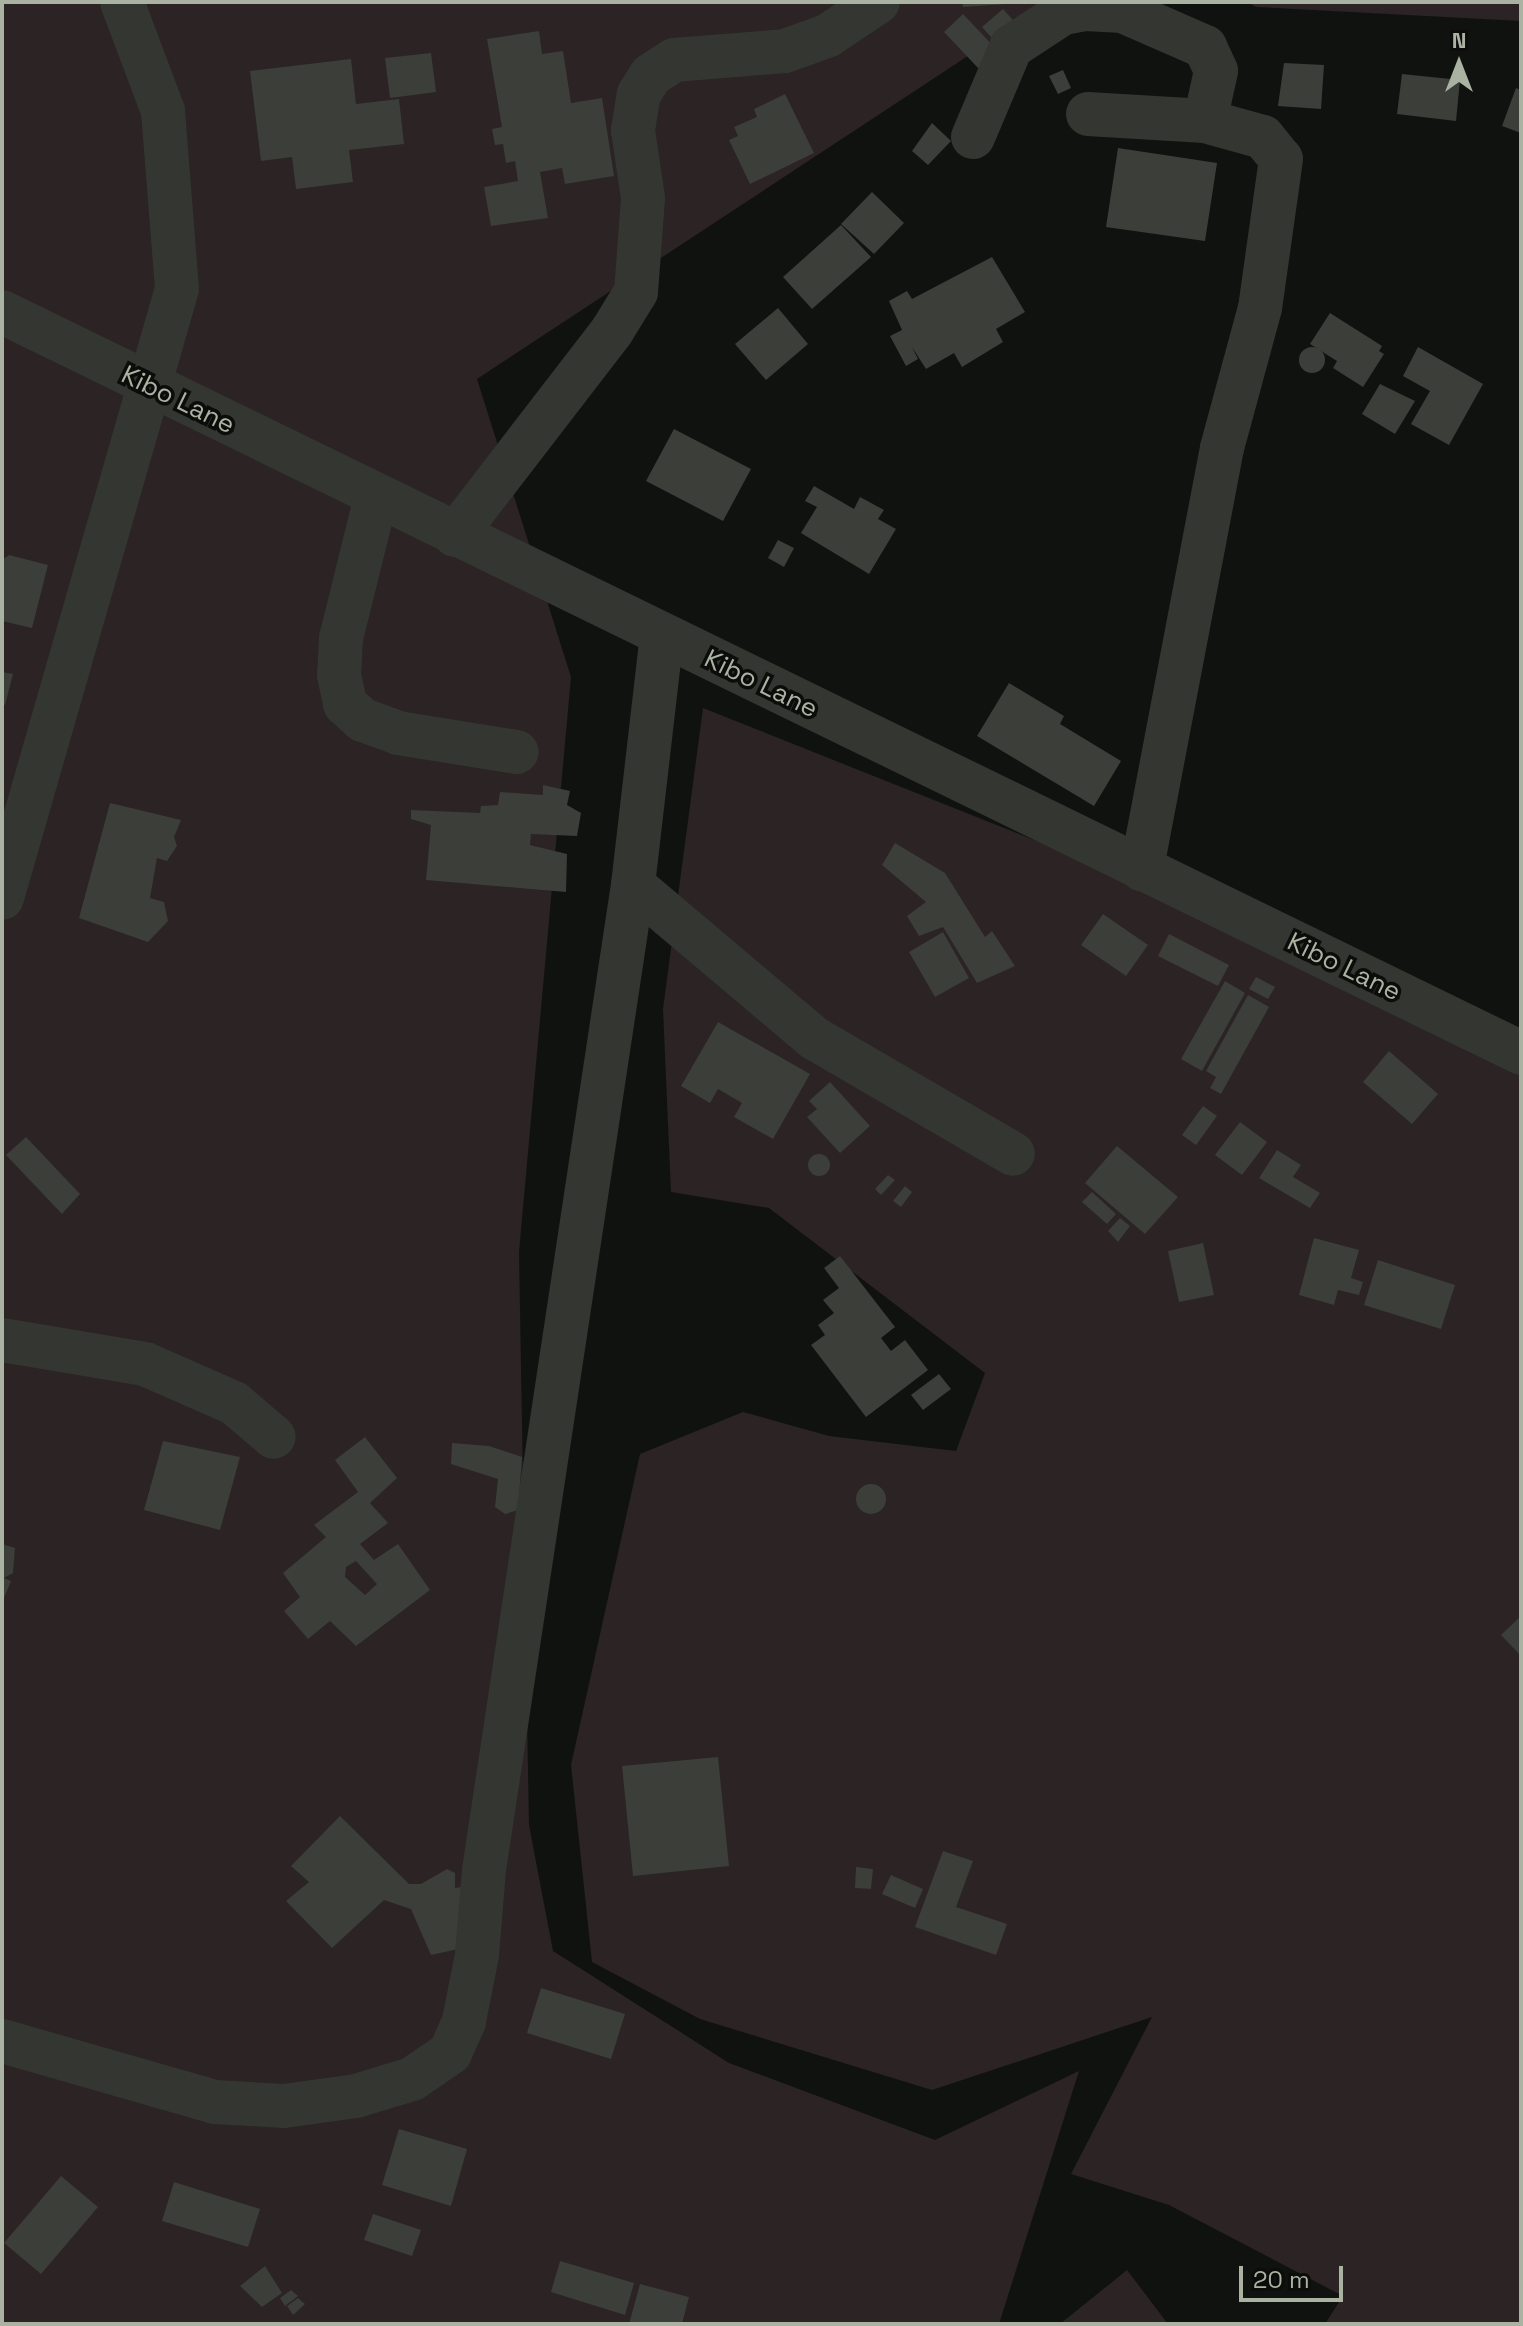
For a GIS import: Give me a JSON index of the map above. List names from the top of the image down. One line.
{"streets":{"street":["Kibo Lane"]},"scale_bar":"20 m","north":"top"}
